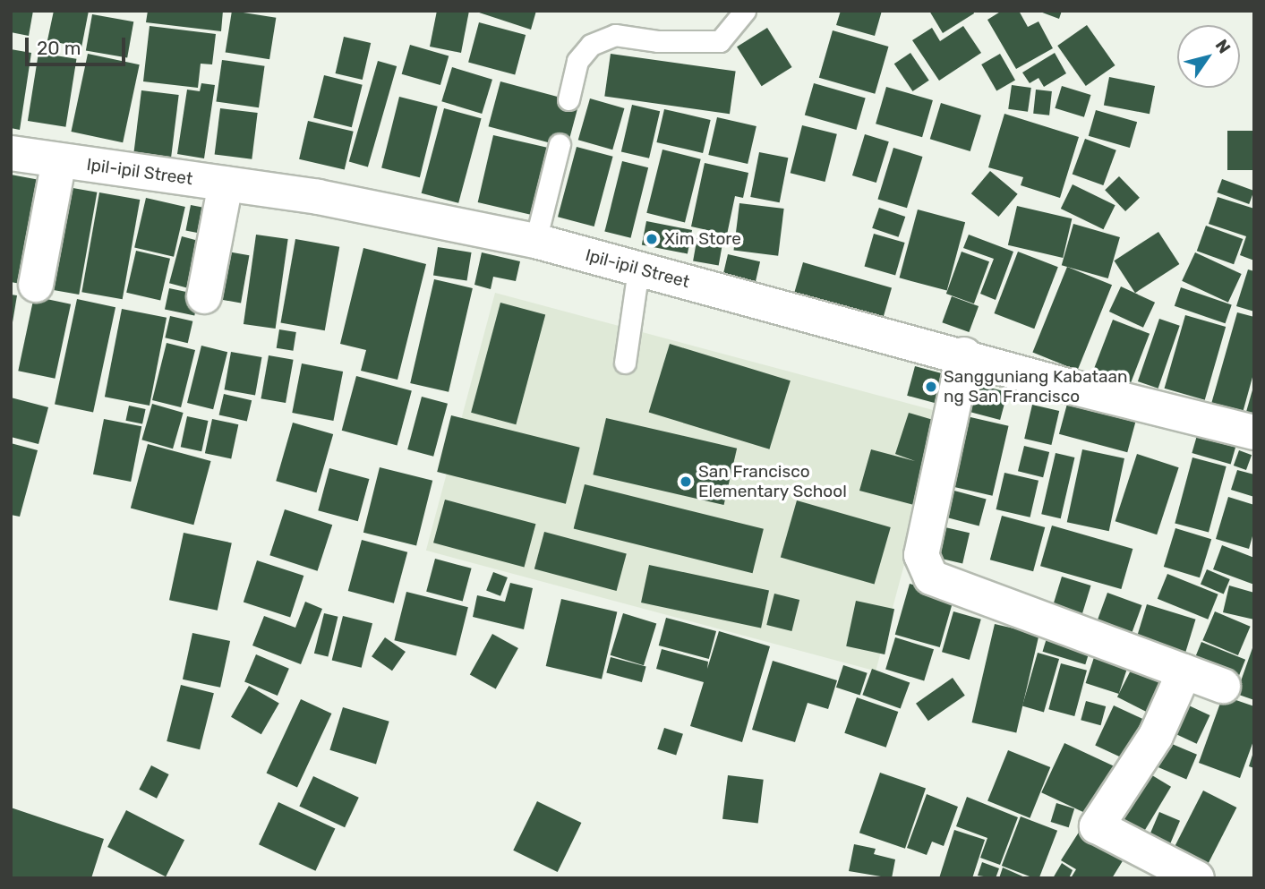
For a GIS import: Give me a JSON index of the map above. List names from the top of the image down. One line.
{"streets":{"street":["Ipil-ipil Street"]},"places":["Xim Store","Sangguniang Kabataan ng San Francisco","San Francisco Elementary School"],"scale_bar":"20 m","north":"top right"}
